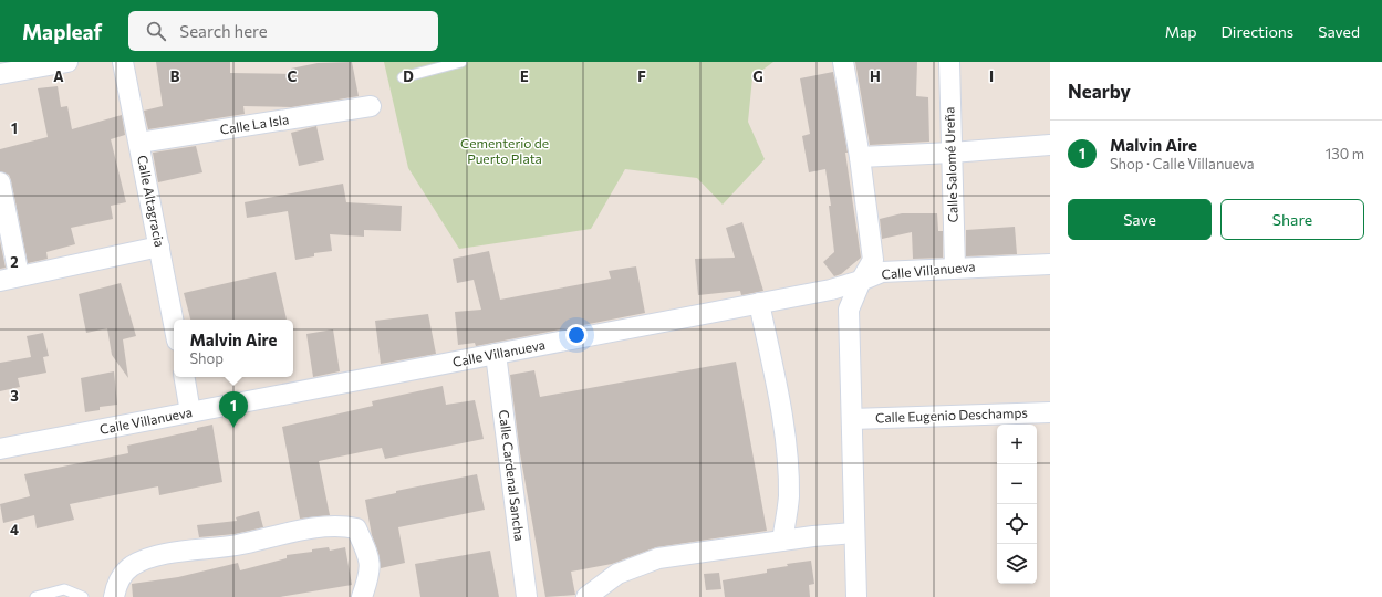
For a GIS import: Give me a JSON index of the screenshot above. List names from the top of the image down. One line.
{"streets":{"street":["Calle La Isla","Calle Salomé Ureña","Calle Altagracia","Calle Villanueva","Calle Eugenio Deschamps","Calle Cardenal Sancha"]},"crossings":[["Calle La Isla","Calle Altagracia"],["Calle Salomé Ureña","Calle Villanueva"],["Calle Villanueva","Calle Cardenal Sancha"]],"parks":["Cementerio de Puerto Plata"],"page":{"header":"Mapleaf","search":"Search here","nav":["Map","Directions","Saved"],"heading":"Nearby","list":[{"mark":"1","name":"Malvin Aire","note":"Shop · Calle Villanueva","value":"130 m"}],"buttons":["Save","Share"],"popup":["Malvin Aire","Shop"],"pins":"1","map_buttons":["+","−"]},"grid":{"columns":["A","B","C","D","E","F","G","H","I"],"rows":["1","2","3","4"]}}
